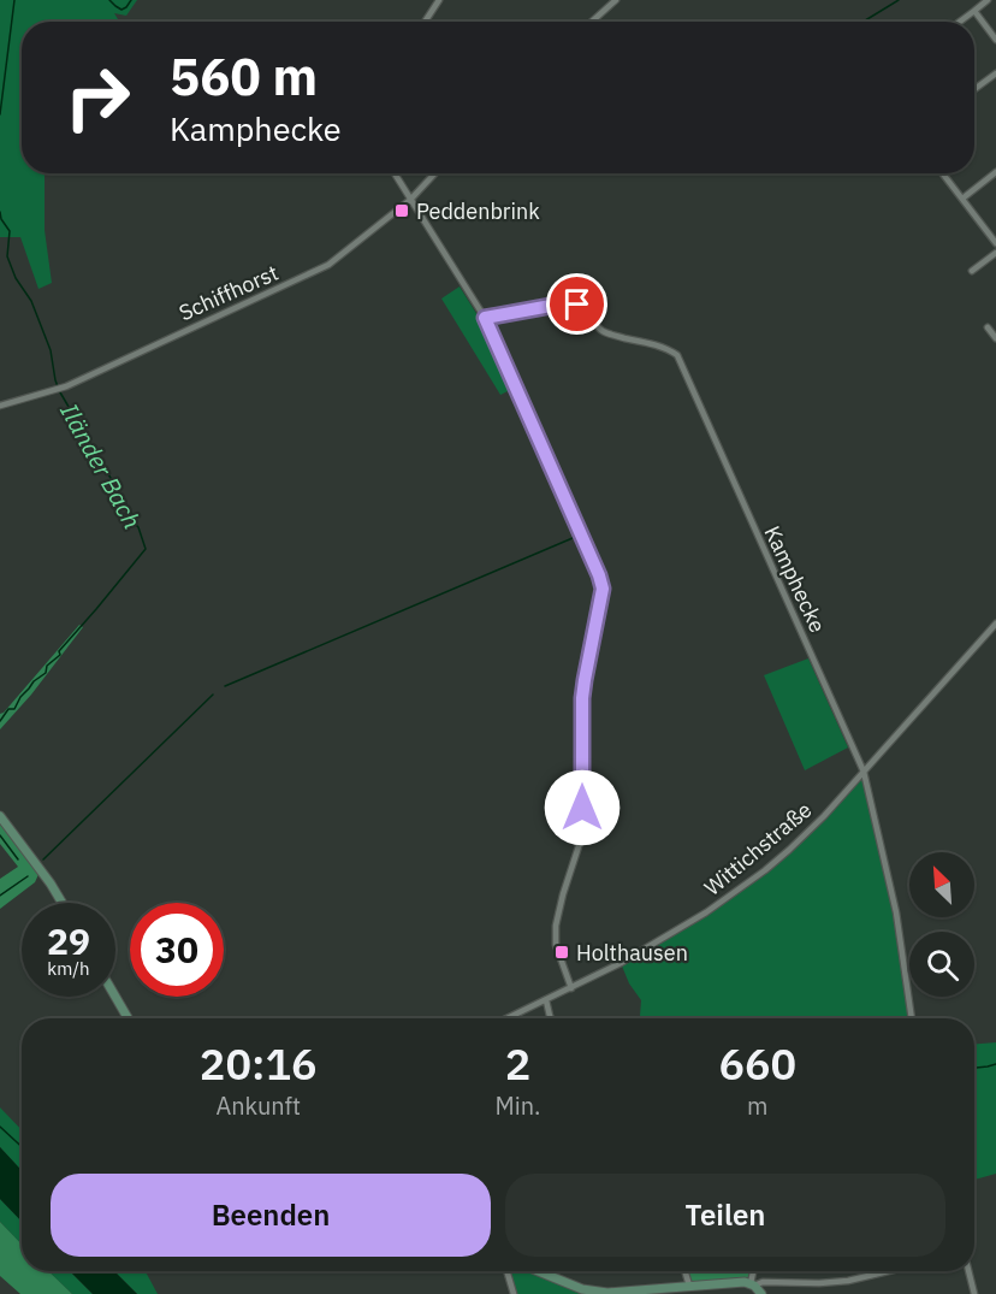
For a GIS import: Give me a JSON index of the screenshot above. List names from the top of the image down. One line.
{"streets":{"street":["Schiffhorst","Kamphecke","Wittichstraße"]},"crossings":[["Kamphecke","Wittichstraße"]],"water":["Iländer Bach"],"places":{"transit":["Peddenbrink","Holthausen"]},"north":"top left","page":{"turn":["560 m","Kamphecke"],"speed":"29 km/h","limit":"30","eta":["20:16","Ankunft","2","Min.","660","m"],"buttons":["Beenden","Teilen"]}}
